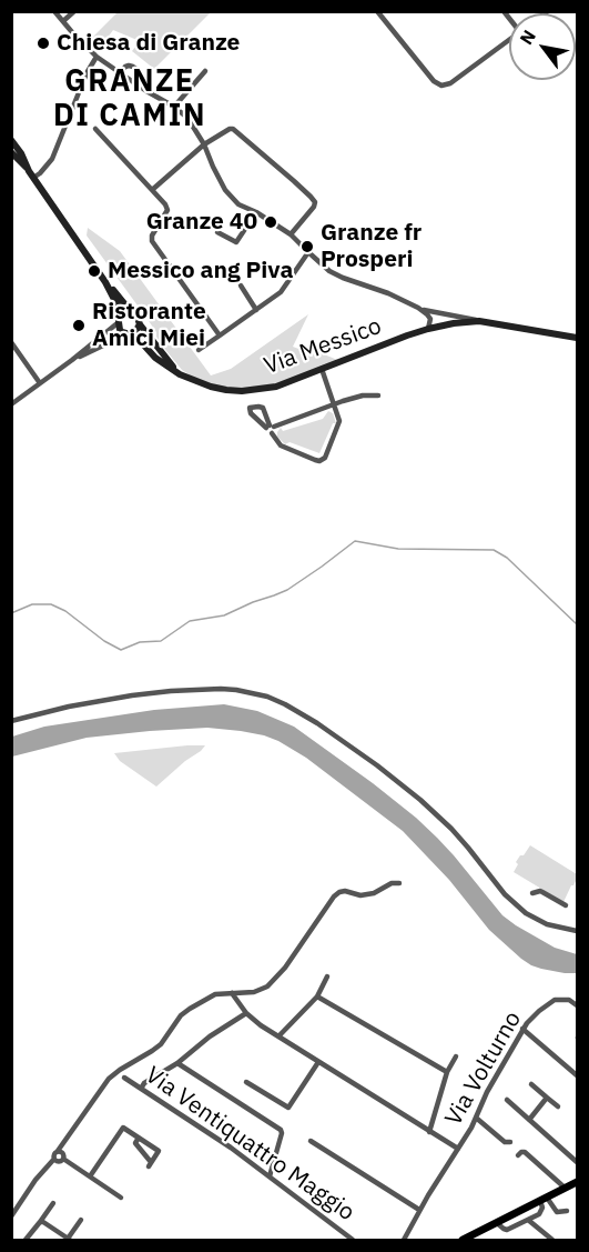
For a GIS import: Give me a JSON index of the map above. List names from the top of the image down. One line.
{"streets":{"street":["Via Messico","Via Volturno","Via Ventiquattro Maggio"]},"districts":["GRANZE DI CAMIN"],"places":["Chiesa di Granze","Granze 40","Granze fr Prosperi","Messico ang Piva","Ristorante Amici Miei"],"north":"top left"}
